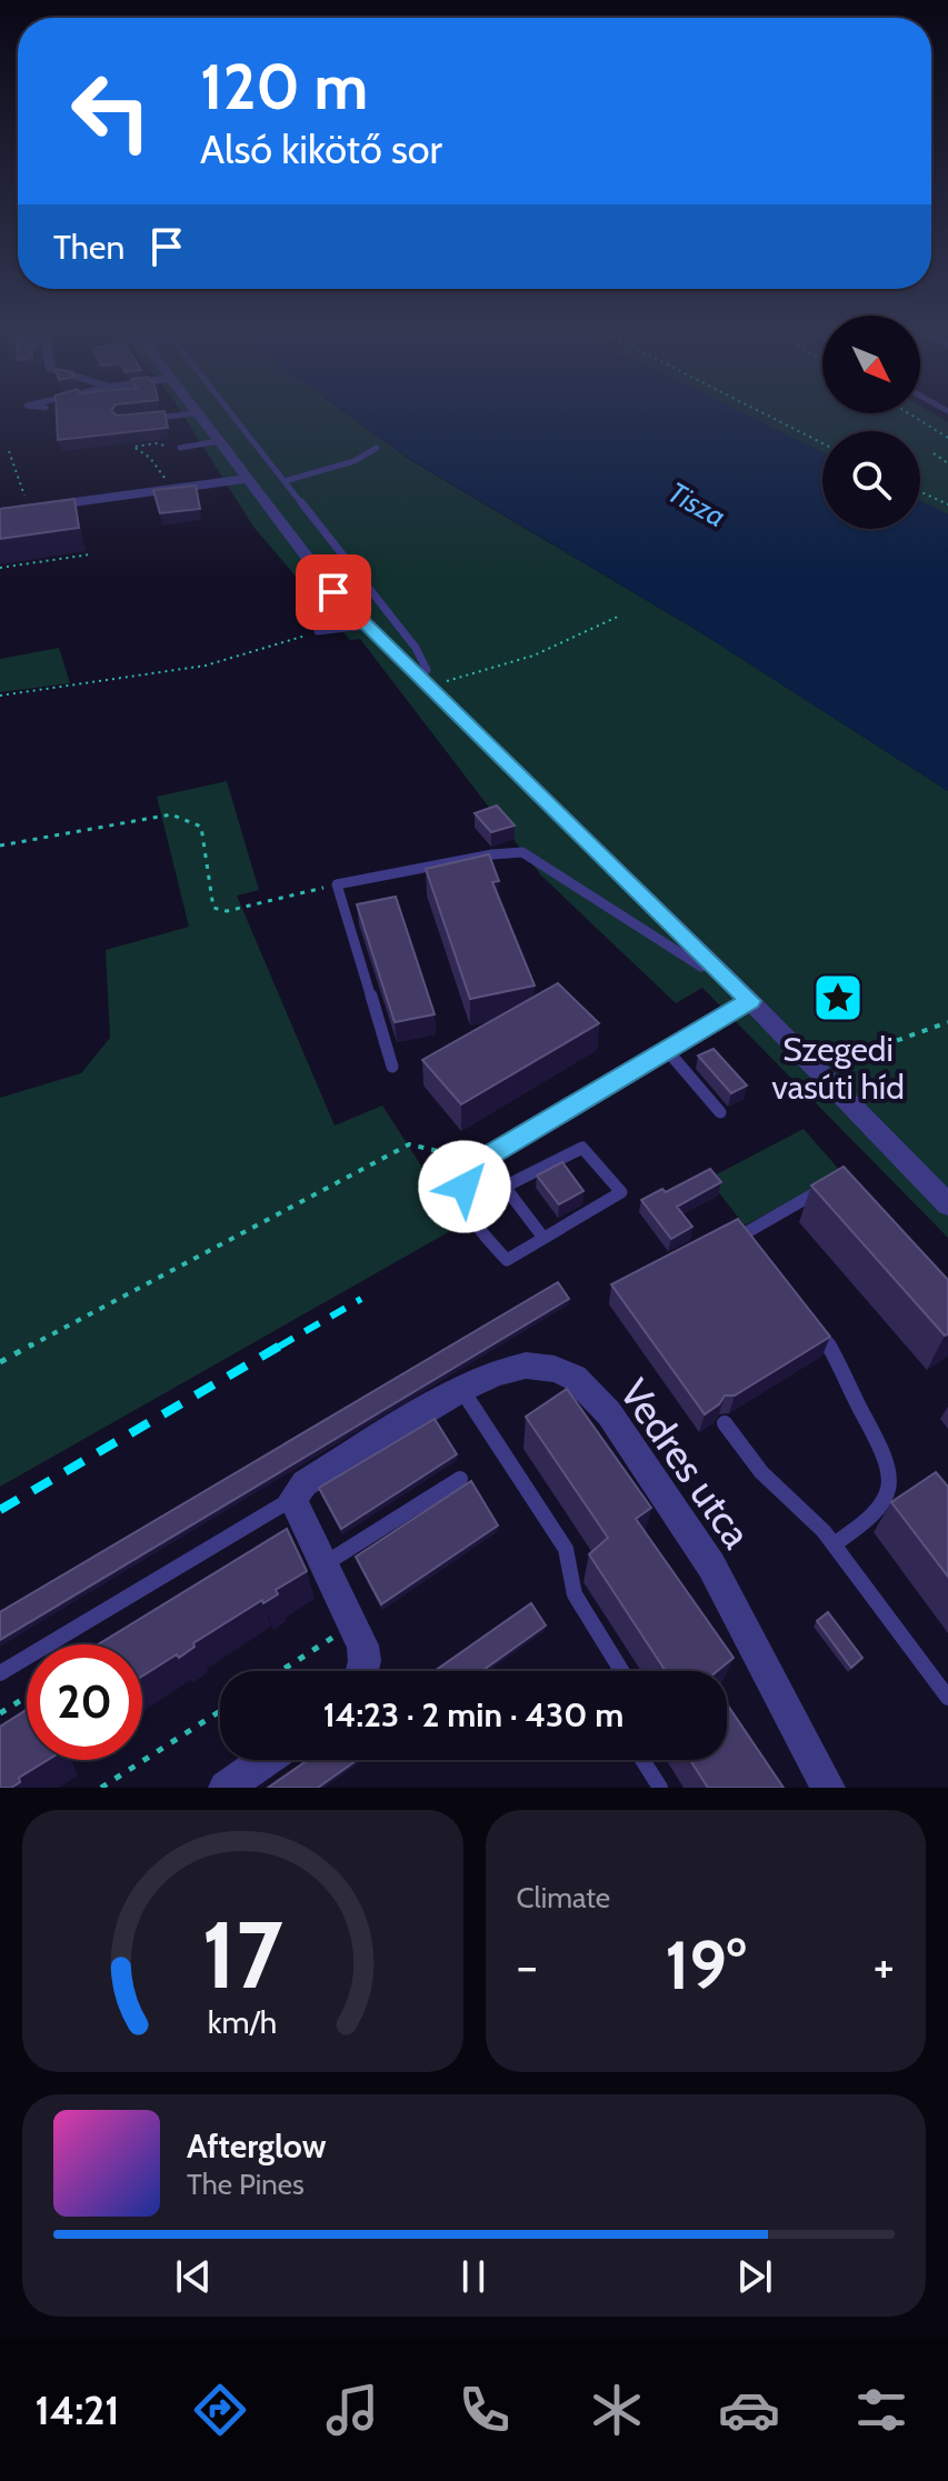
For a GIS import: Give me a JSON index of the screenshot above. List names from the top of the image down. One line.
{"streets":{"street":["Vedres utca"]},"water":["Tisza"],"places":{"place":["Szegedi vasúti híd"]},"north":"bottom right","page":{"turn":["120 m","Alsó kikötő sor"],"then":"Then","limit":"20","trip":"14:23 · 2 min · 430 m","tile":"Climate","heat":["−","19°","+"],"song":["Afterglow","The Pines"],"tabs":"14:21","gauge":["17","km/h"]}}
